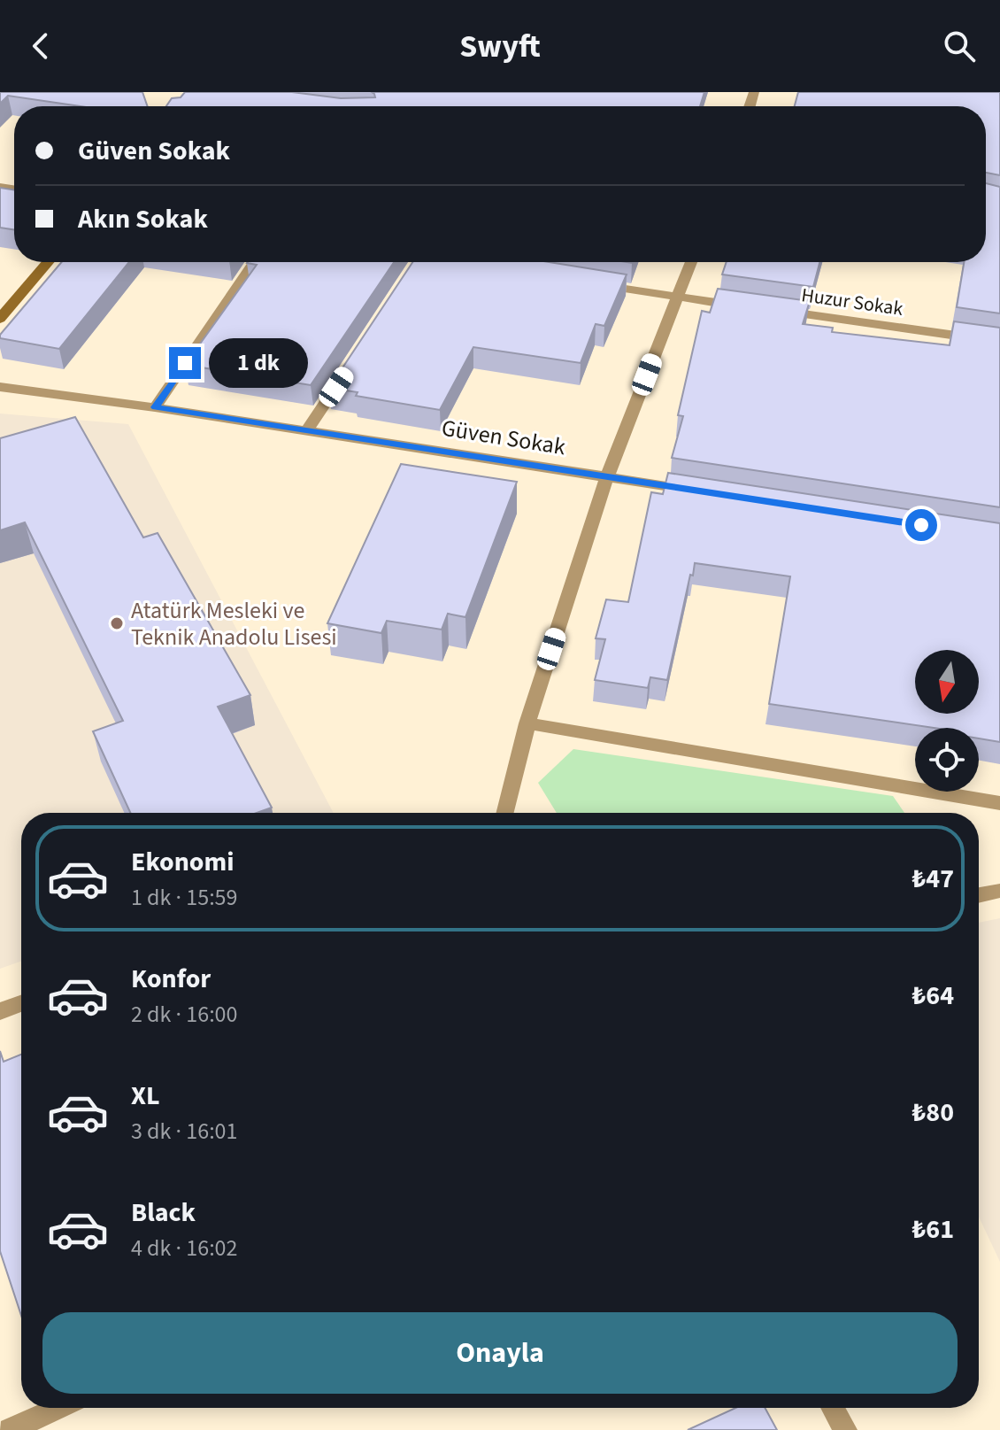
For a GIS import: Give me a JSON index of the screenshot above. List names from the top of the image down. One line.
{"streets":{"street":["Huzur Sokak","Güven Sokak"]},"places":["Atatürk Mesleki ve Teknik Anadolu Lisesi"],"north":"bottom","page":{"header":"Swyft","banner":["Güven Sokak","Akın Sokak"],"bubble":"1 dk","list":[{"name":"Ekonomi","note":"1 dk · 15:59","value":"₺47"},{"name":"Konfor","note":"2 dk · 16:00","value":"₺64"},{"name":"XL","note":"3 dk · 16:01","value":"₺80"},{"name":"Black","note":"4 dk · 16:02","value":"₺61"}],"buttons":"Onayla"}}
